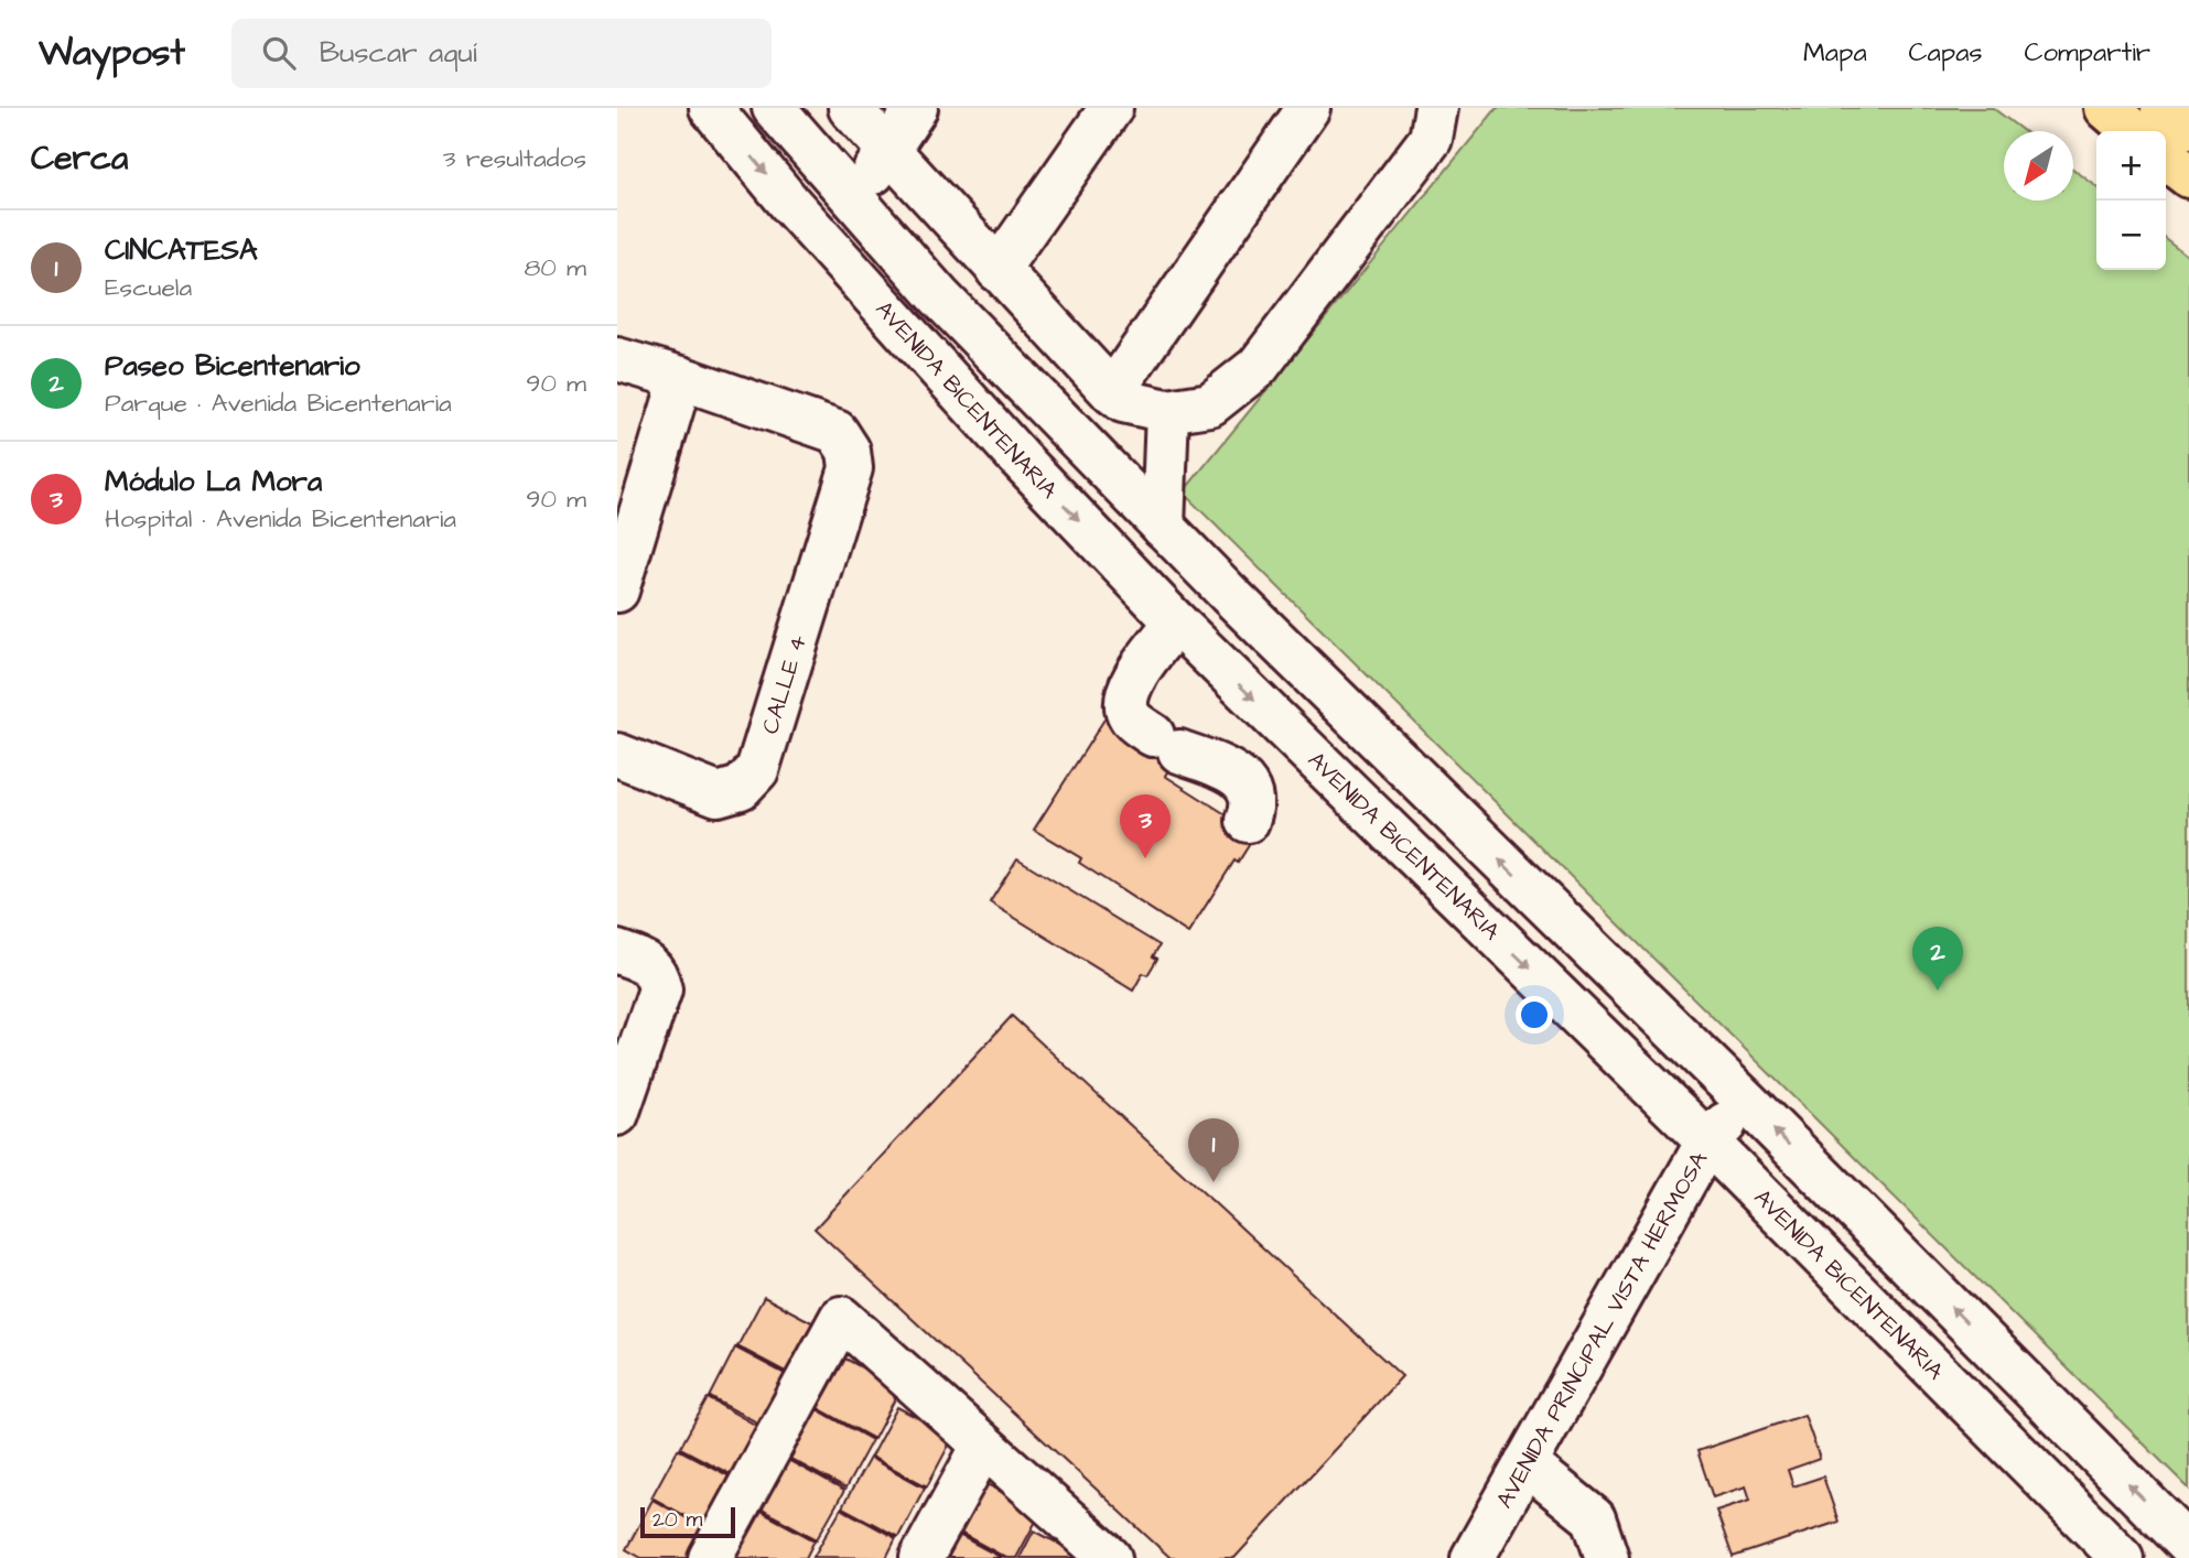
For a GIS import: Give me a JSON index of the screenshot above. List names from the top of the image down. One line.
{"streets":{"street":["AVENIDA BICENTENARIA","CALLE 4","AVENIDA PRINCIPAL VISTA HERMOSA"]},"crossings":[["AVENIDA BICENTENARIA","AVENIDA PRINCIPAL VISTA HERMOSA"]],"scale_bar":"20 m","north":"bottom left","page":{"header":"Waypost","search":"Buscar aquí","nav":["Mapa","Capas","Compartir"],"heading":["Cerca","3 resultados"],"map_buttons":["+","−"],"list":[{"mark":"1","name":"CINCATESA","note":"Escuela","value":"80 m"},{"mark":"2","name":"Paseo Bicentenario","note":"Parque · Avenida Bicentenaria","value":"90 m"},{"mark":"3","name":"Módulo La Mora","note":"Hospital · Avenida Bicentenaria","value":"90 m"}],"pins":["3","2","1"],"scale":"20 m"}}
